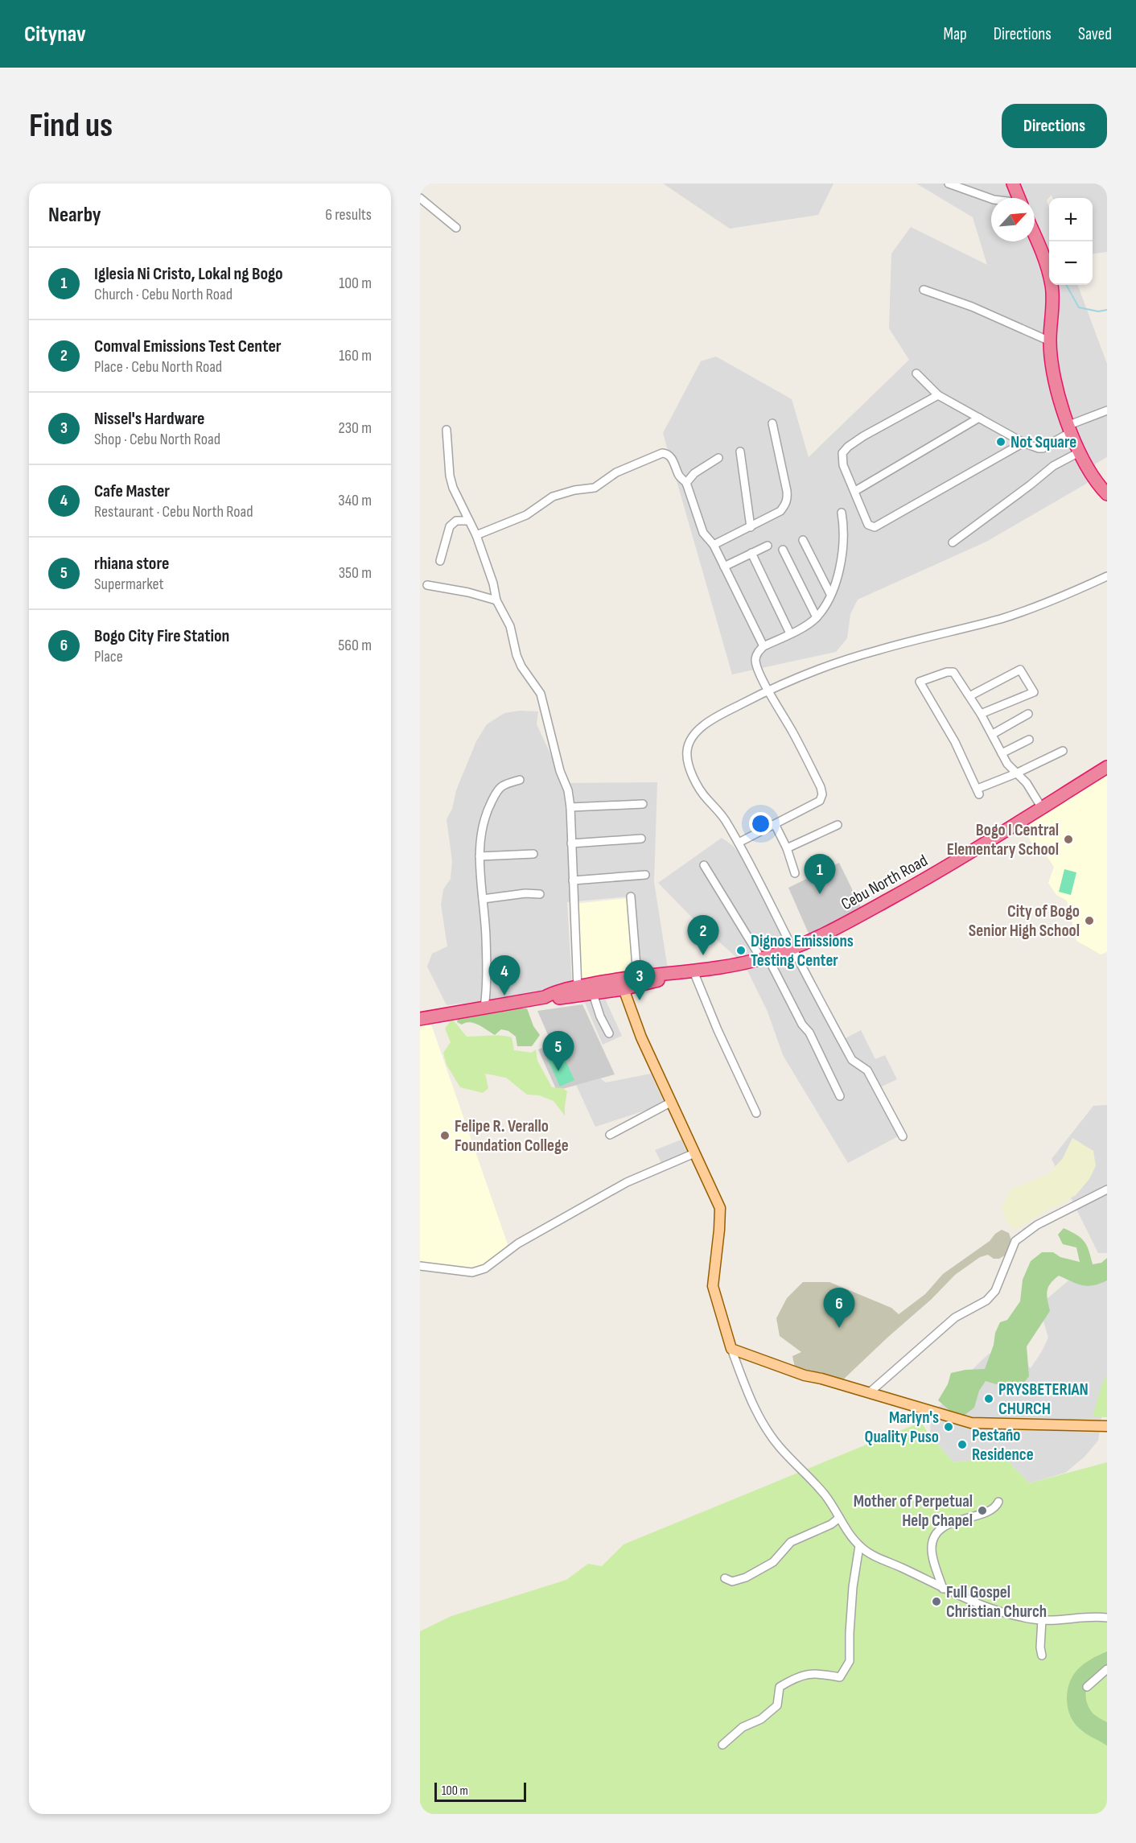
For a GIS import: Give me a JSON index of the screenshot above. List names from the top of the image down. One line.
{"streets":{"highway":["Cebu North Road"]},"places":["Not Square","Bogo I Central Elementary School","City of Bogo Senior High School","Dignos Emissions Testing Center","Felipe R. Verallo Foundation College","PRYSBETERIAN CHURCH","Marlyn's Quality Puso","Pestaño Residence","Mother of Perpetual Help Chapel","Full Gospel Christian Church"],"scale_bar":"100 m","north":"top right","page":{"header":"Citynav","nav":["Map","Directions","Saved"],"buttons":"Directions","title":"Find us","heading":["Nearby","6 results"],"map_buttons":["+","−"],"list":[{"mark":"1","name":"Iglesia Ni Cristo, Lokal ng Bogo","note":"Church · Cebu North Road","value":"100 m"},{"mark":"2","name":"Comval Emissions Test Center","note":"Place · Cebu North Road","value":"160 m"},{"mark":"3","name":"Nissel's Hardware","note":"Shop · Cebu North Road","value":"230 m"},{"mark":"4","name":"Cafe Master","note":"Restaurant · Cebu North Road","value":"340 m"},{"mark":"5","name":"rhiana store","note":"Supermarket","value":"350 m"},{"mark":"6","name":"Bogo City Fire Station","note":"Place","value":"560 m"}],"pins":["1","2","4","3","5","6"],"scale":"100 m"}}
